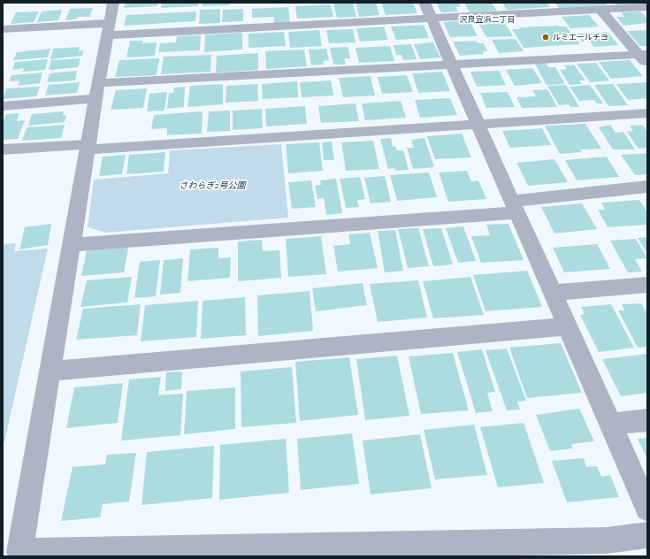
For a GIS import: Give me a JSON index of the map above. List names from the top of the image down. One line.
{"districts":["沢良宜浜二丁目"],"parks":["さわらぎ2号公園"],"places":["ルミエールチヨ"]}
